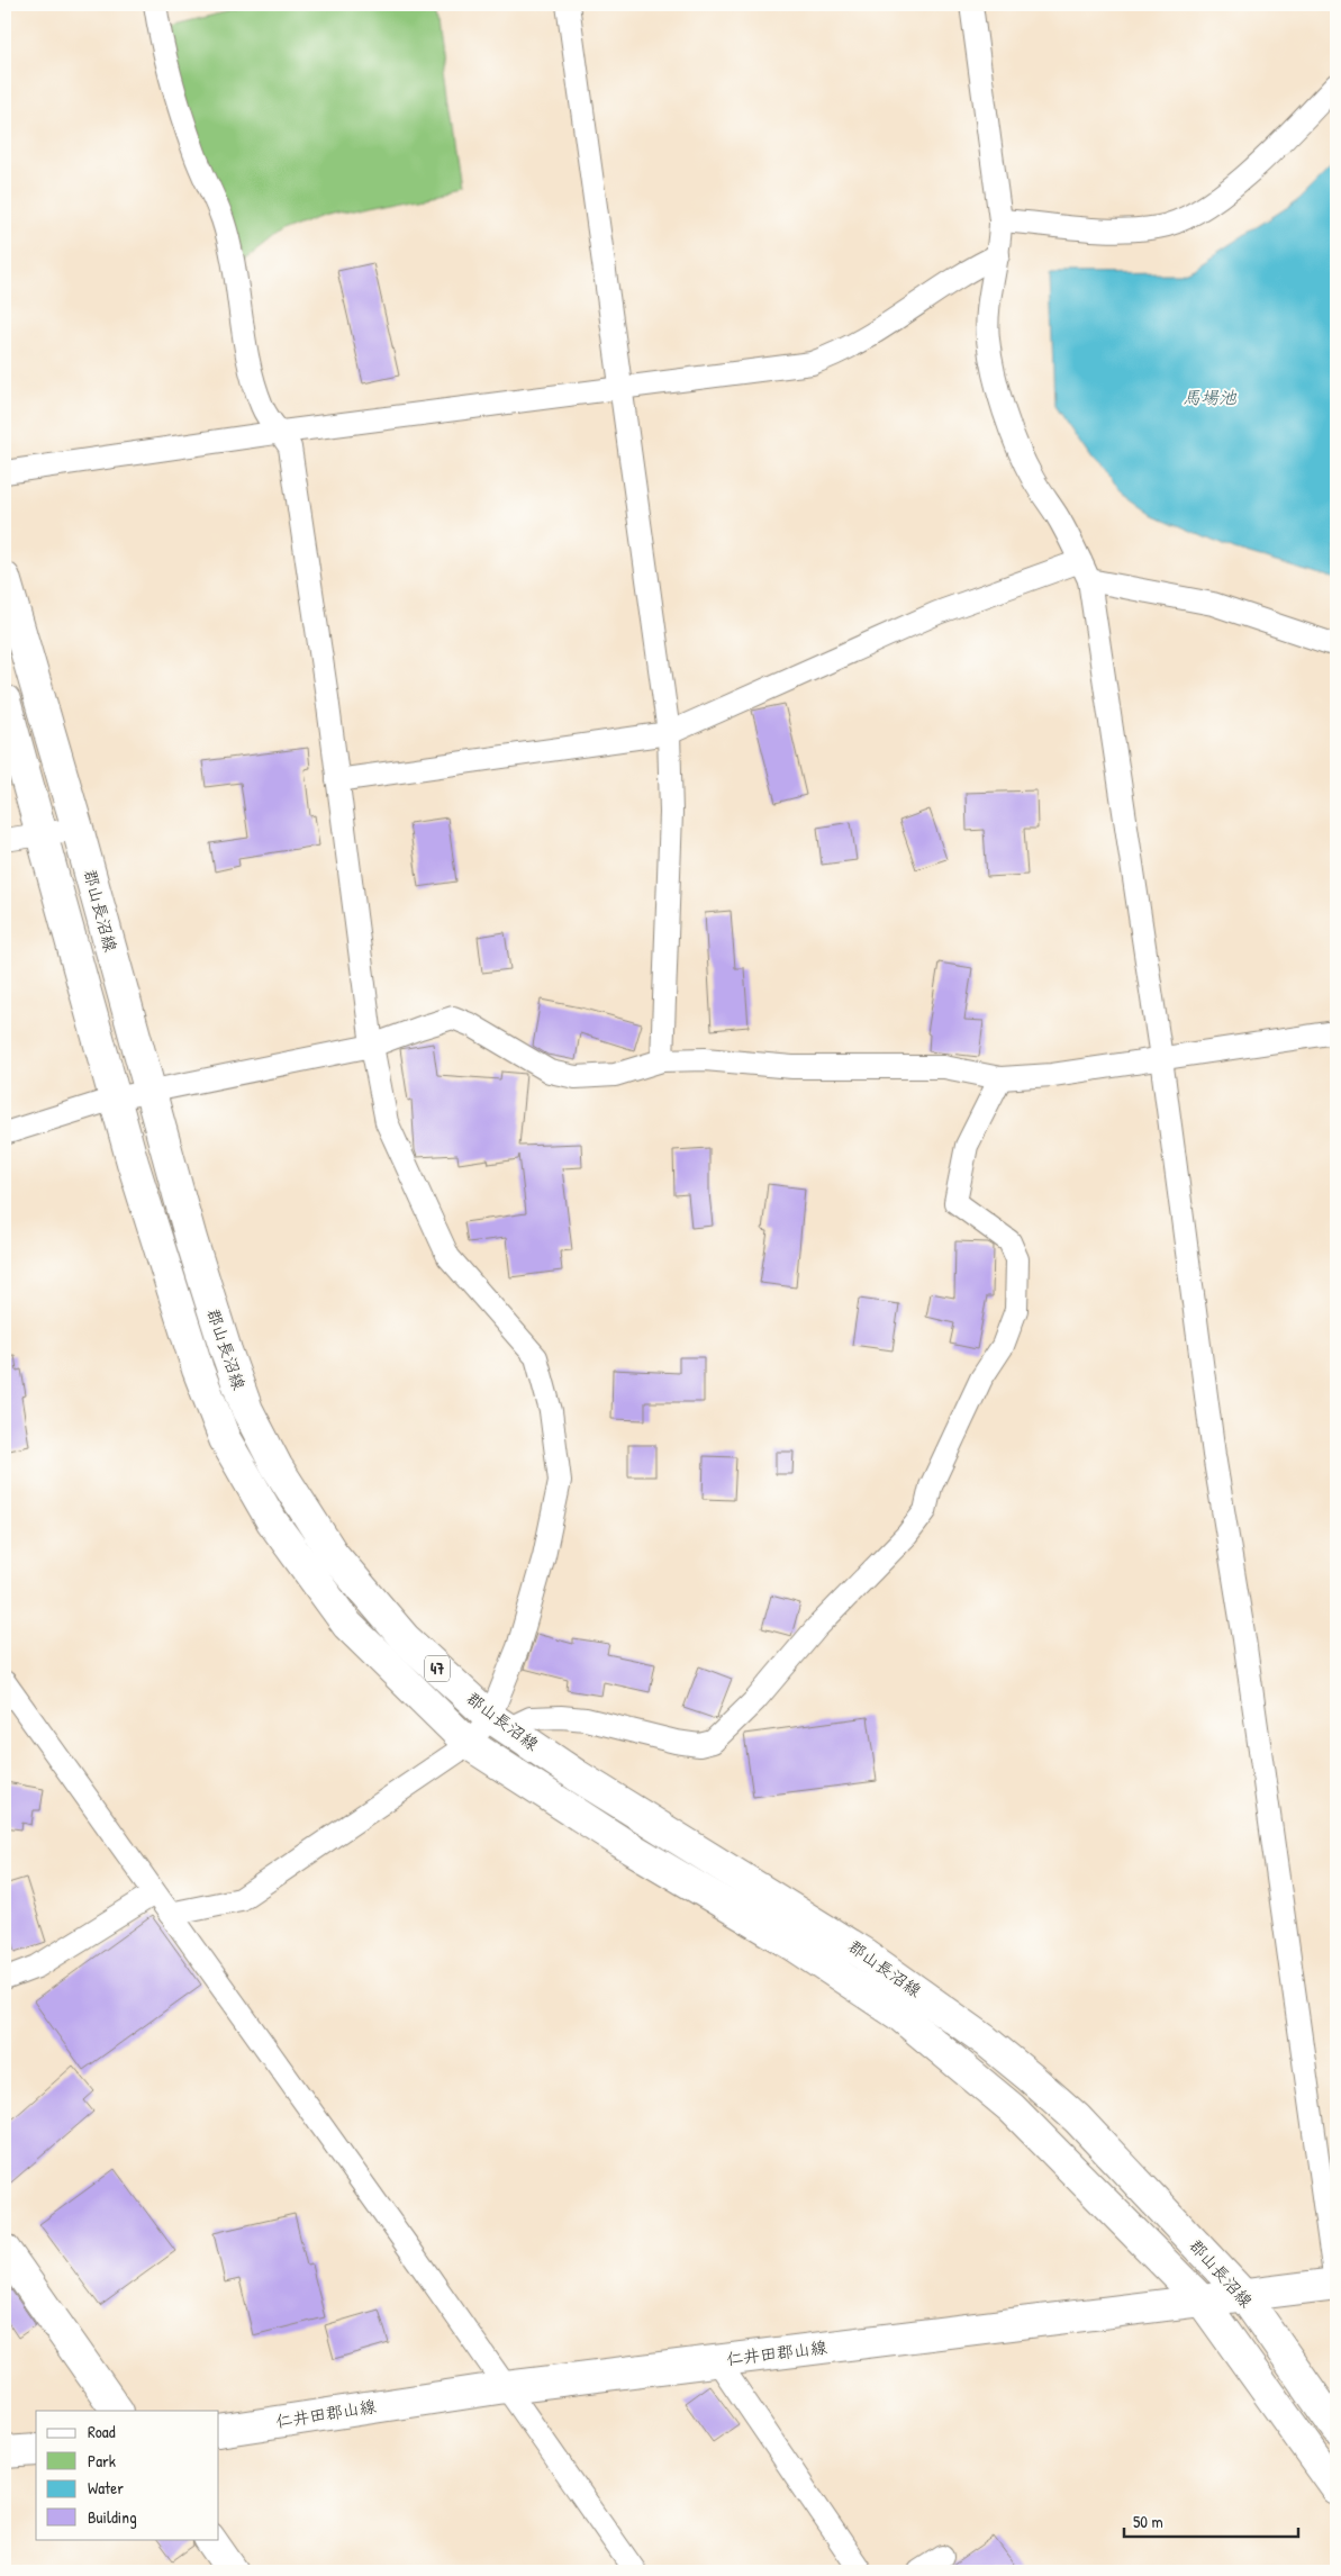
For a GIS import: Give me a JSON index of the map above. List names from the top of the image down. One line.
{"streets":{"main road":["郡山長沼線","47","仁井田郡山線"]},"crossings":[["郡山長沼線","仁井田郡山線"]],"water":["馬場池"],"legend":["Road","Park","Water","Building"],"scale_bar":"50 m"}
